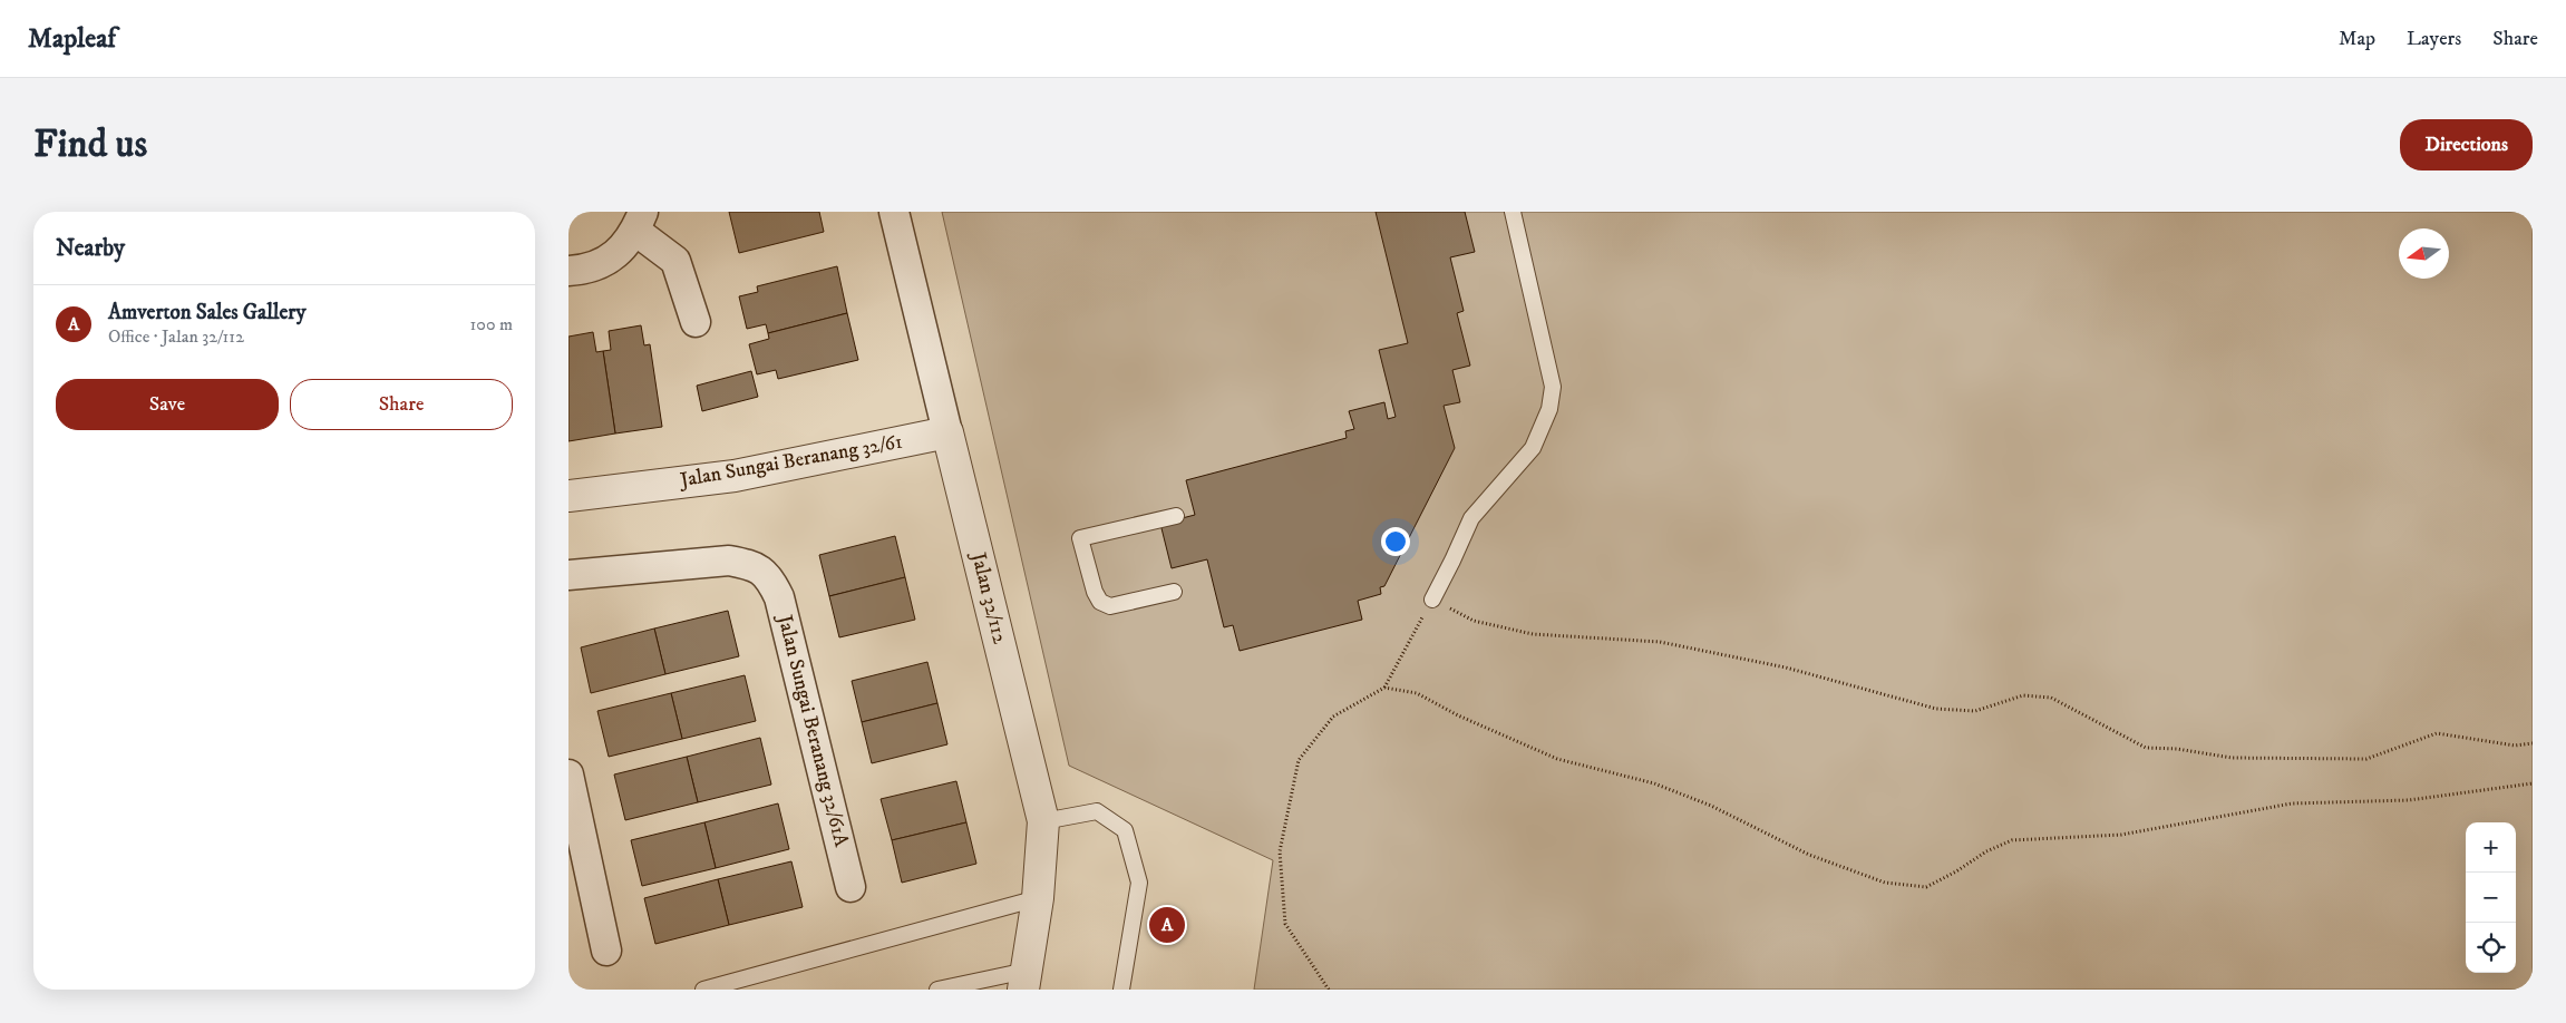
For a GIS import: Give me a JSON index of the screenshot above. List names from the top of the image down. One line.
{"streets":{"street":["Jalan Sungai Beranang 32/61","Jalan 32/112","Jalan Sungai Beranang 32/61A"]},"crossings":[["Jalan Sungai Beranang 32/61","Jalan 32/112"]],"north":"left","page":{"header":"Mapleaf","nav":["Map","Layers","Share"],"buttons":["Directions",["Save","Share"]],"title":"Find us","heading":"Nearby","list":[{"mark":"A","name":"Amverton Sales Gallery","note":"Office · Jalan 32/112","value":"100 m"}],"map_buttons":["+","−"],"pins":"A"}}
